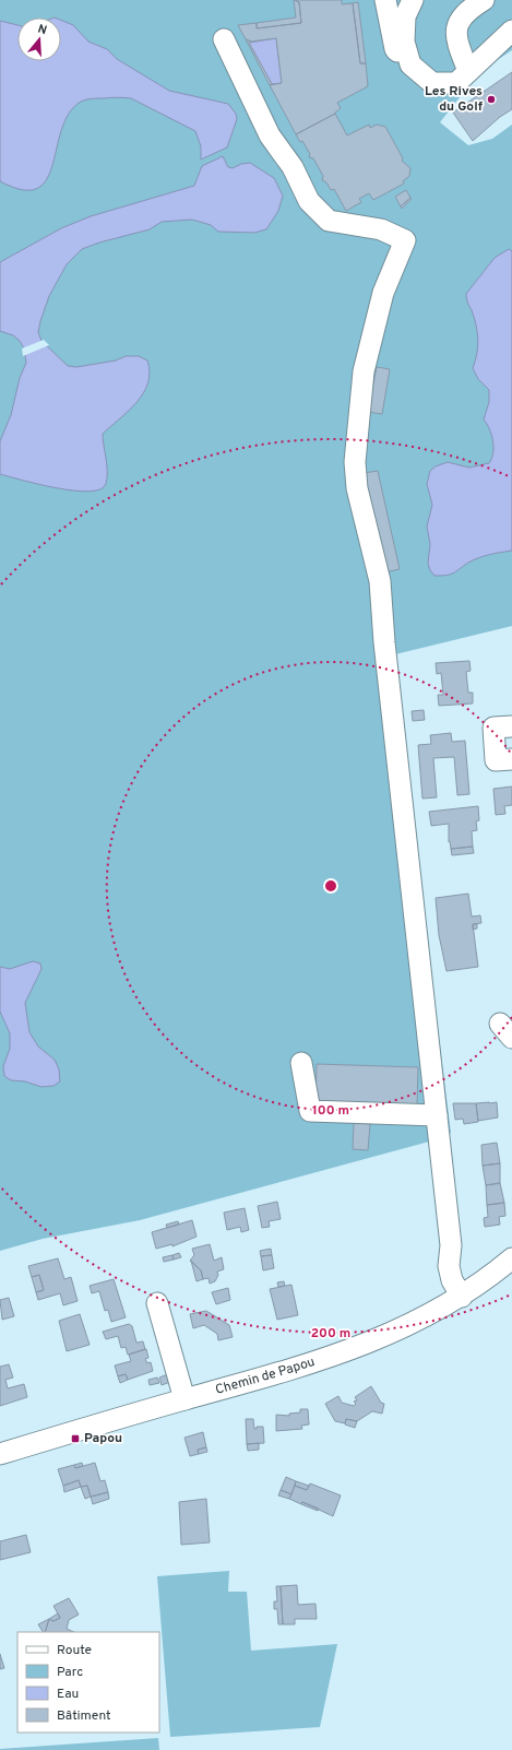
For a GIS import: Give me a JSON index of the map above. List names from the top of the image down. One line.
{"streets":{"street":["Chemin de Papou"]},"places":{"other":["Les Rives du Golf"],"transit":["Papou"]},"legend":["Route","Parc","Eau","Bâtiment"],"north":"top","rings":["100 m","200 m"]}
